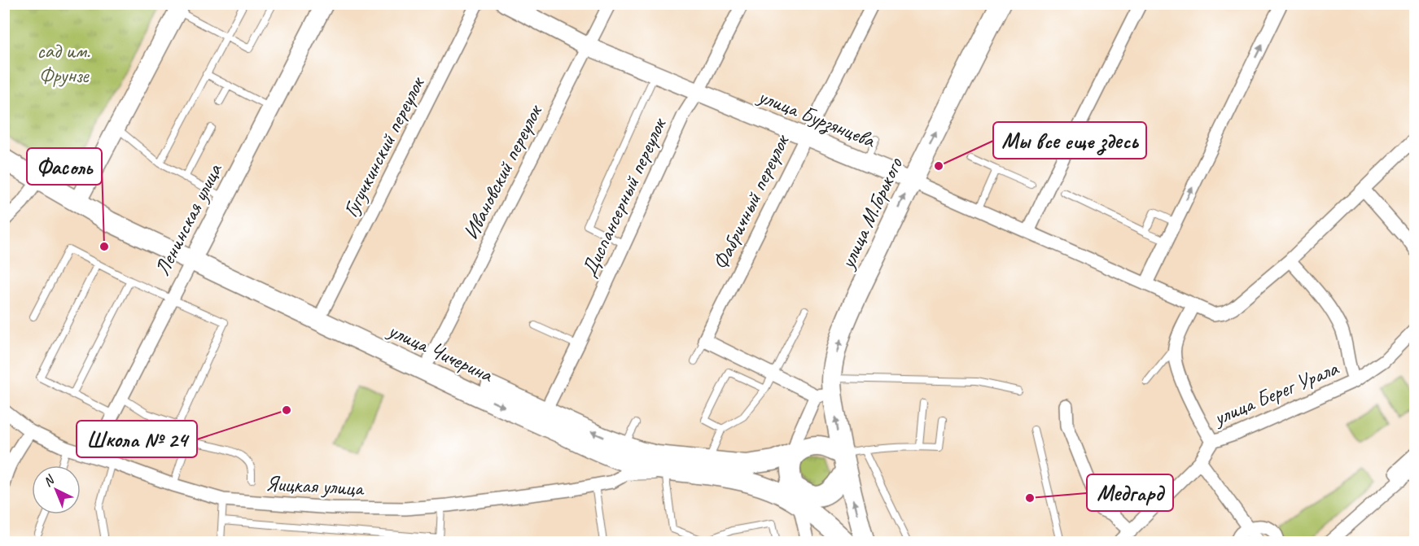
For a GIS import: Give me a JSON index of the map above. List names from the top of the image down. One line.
{"streets":{"main road":["улица М.Горького","улица Чичерина"],"street":["улица Бурзянцева","Гугучкинский переулок","Ивановский переулок","Диспансерный переулок","Фабричный переулок","Ленинская улица","улица Берег Урала","Яицкая улица"]},"crossings":[["улица Бурзянцева","Ивановский переулок"],["улица Бурзянцева","Диспансерный переулок"],["улица Бурзянцева","Фабричный переулок"],["улица Бурзянцева","улица М.Горького"],["Гугучкинский переулок","улица Чичерина"],["Ивановский переулок","улица Чичерина"],["Диспансерный переулок","улица Чичерина"],["улица М.Горького","улица Чичерина"],["Ленинская улица","улица Чичерина"],["Ленинская улица","Яицкая улица"],["улица Чичерина","Яицкая улица"]],"one_way":["улица М.Горького"],"parks":["сад им. Фрунзе"],"places":["Мы все еще здесь","Фасоль","Школа № 24","Медгард"],"north":"top left"}
